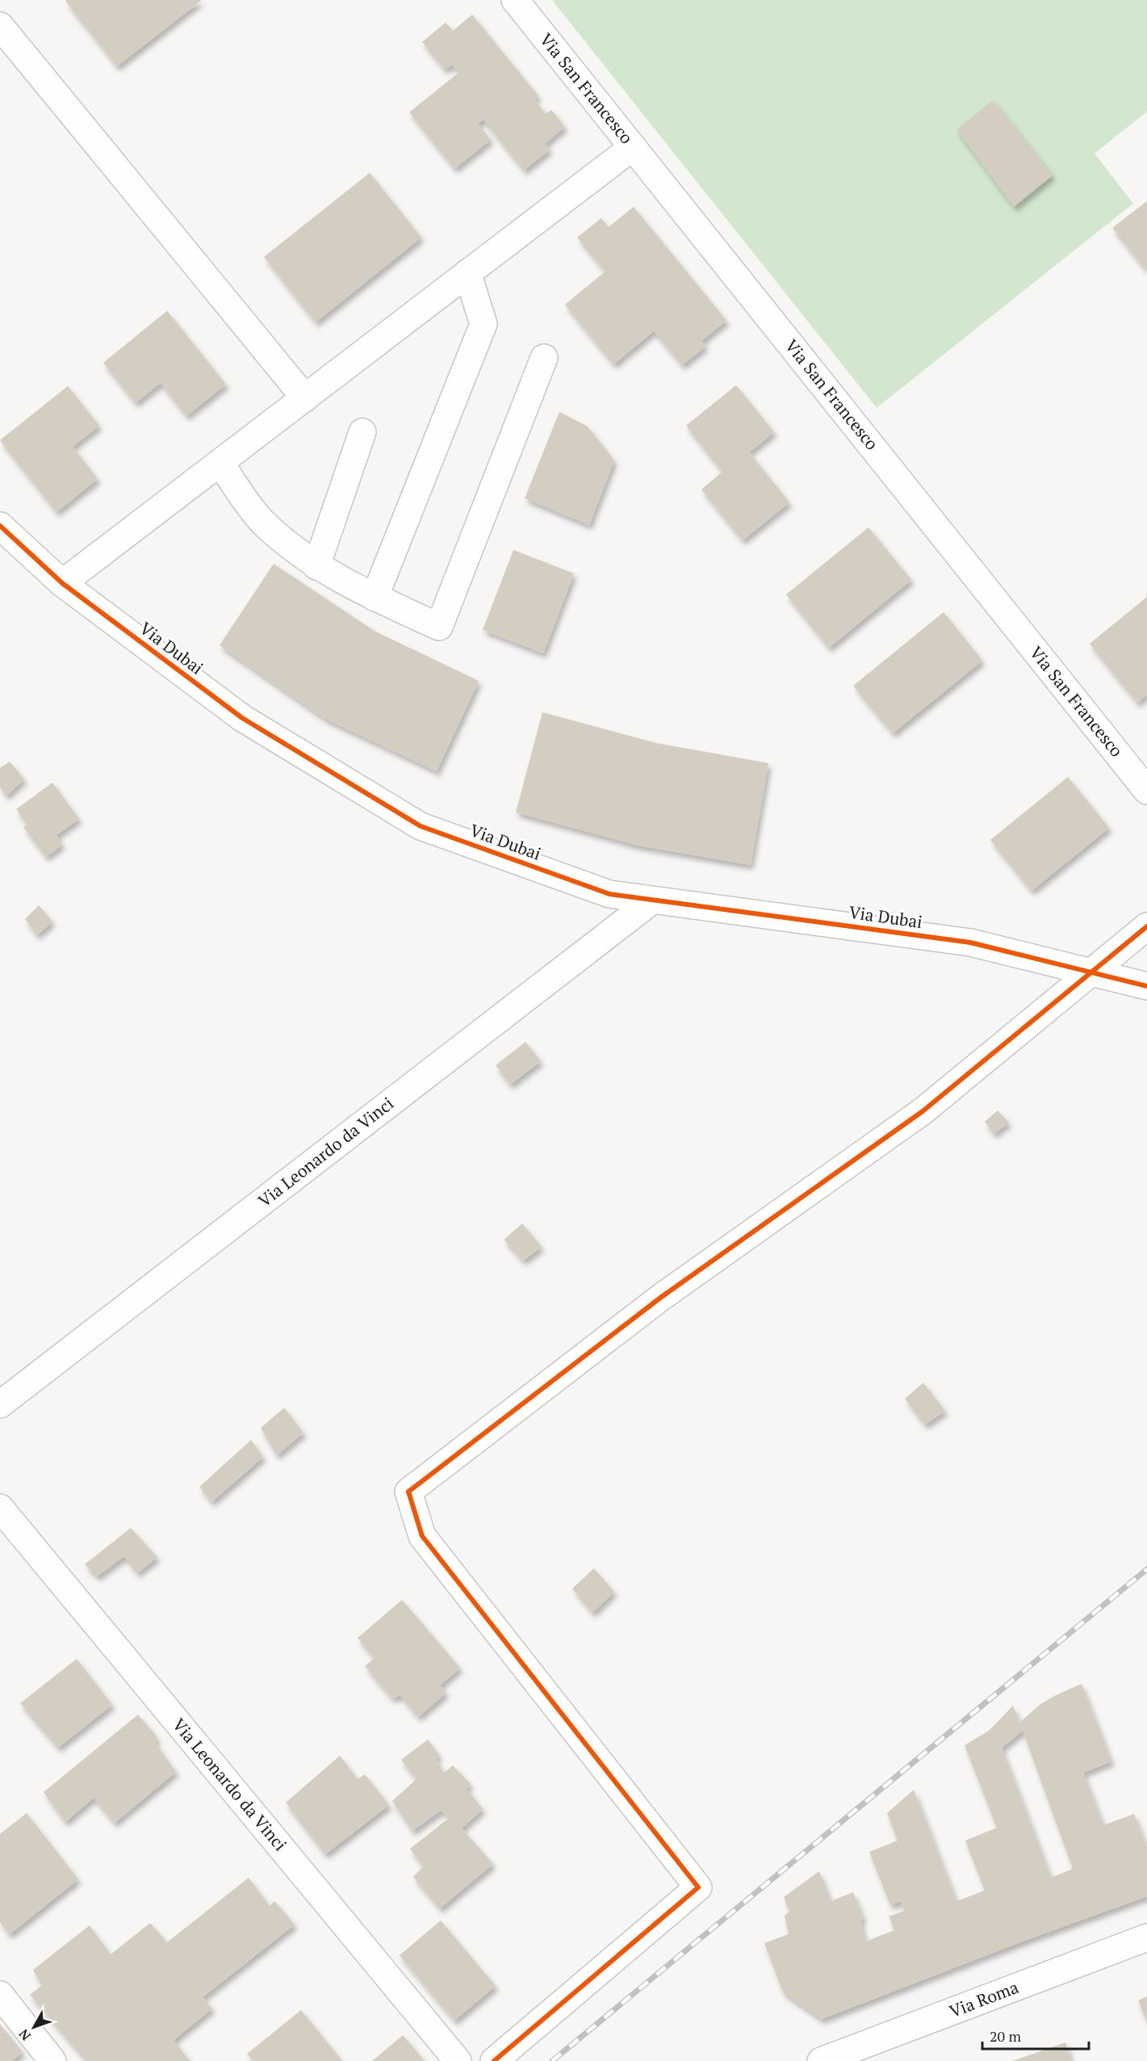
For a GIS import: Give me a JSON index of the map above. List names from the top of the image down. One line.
{"streets":{"street":["Via San Francesco","Via Dubai","Via Leonardo da Vinci","Via Roma"]},"crossings":[["Via Dubai","Via Leonardo da Vinci"]],"scale_bar":"20 m","north":"bottom left"}
